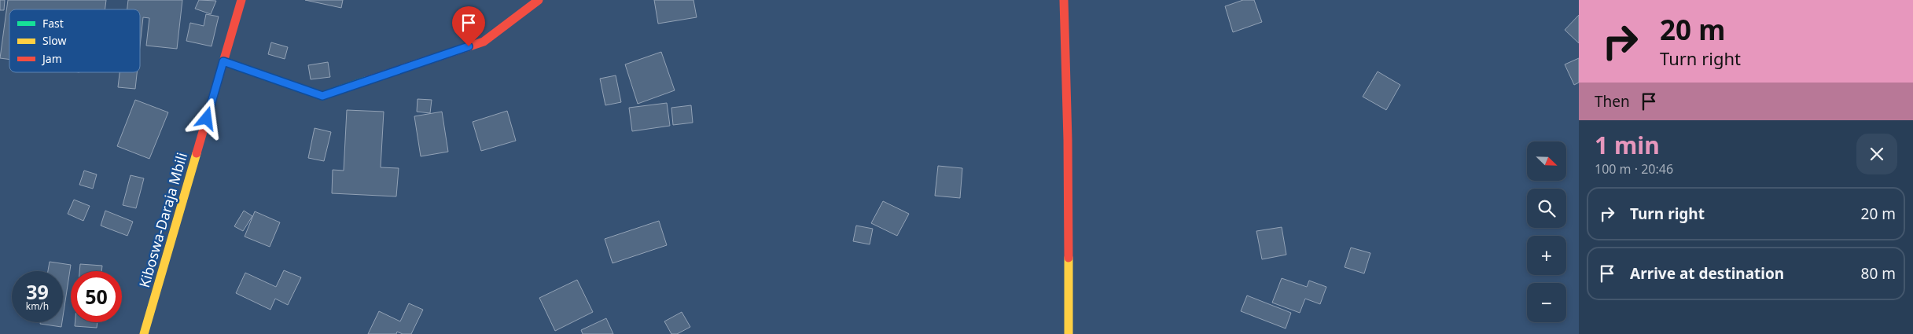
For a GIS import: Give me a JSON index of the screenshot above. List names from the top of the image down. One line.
{"streets":{"street":["Kiboswa-Daraja Mbili"]},"legend":["Fast","Slow","Jam"],"north":"bottom right","page":{"turn":["20 m","Turn right"],"then":"Then","heading":["1 min","100 m · 20:46"],"map_buttons":["+","−"],"list":[{"name":"Turn right","value":"20 m"},{"name":"Arrive at destination","value":"80 m"}],"speed":"39 km/h","limit":"50"}}
